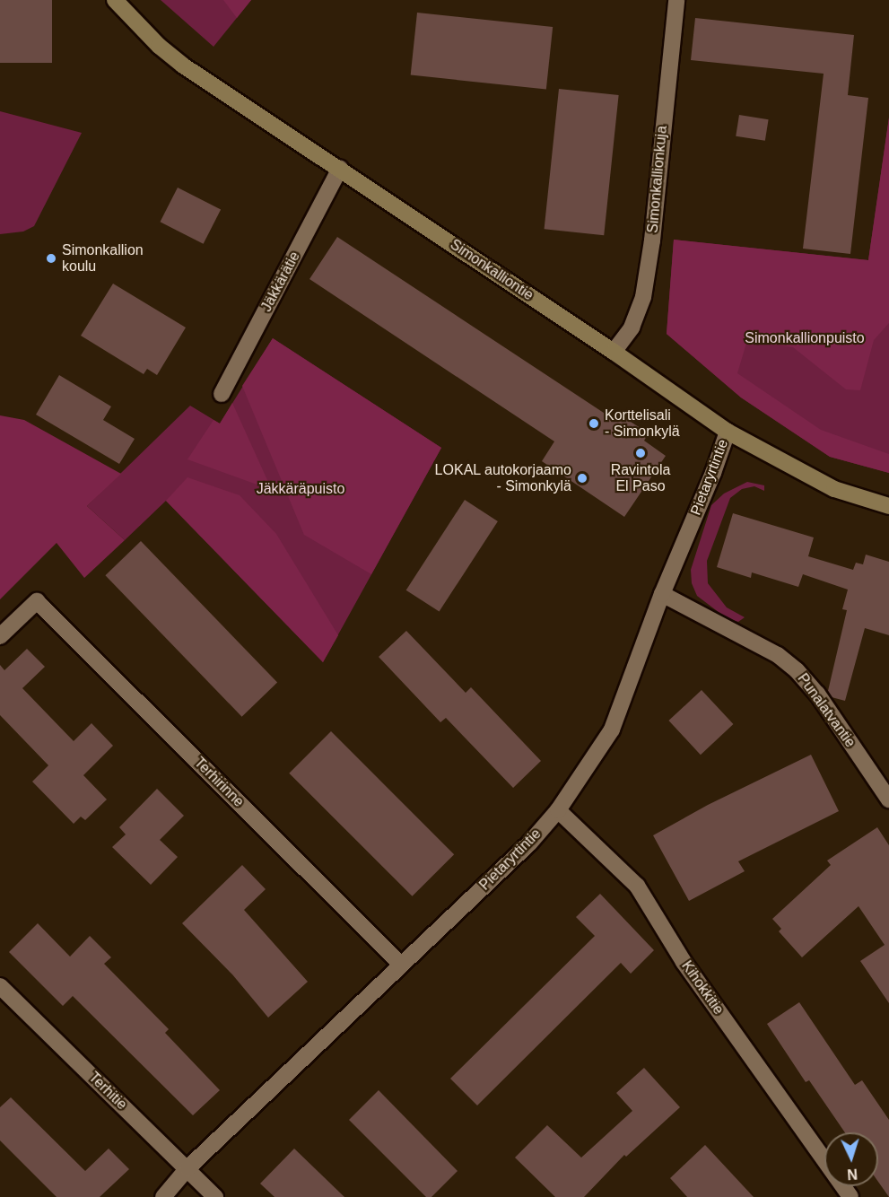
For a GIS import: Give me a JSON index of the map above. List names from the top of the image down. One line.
{"streets":{"main road":["Simonkalliontie"],"street":["Simonkallionkuja","Jäkkärätie","Pietaryrtintie","Punalatvantie","Terhirinne","Kihokkitie","Terhitie"]},"crossings":[["Simonkallionkuja","Simonkalliontie"],["Simonkalliontie","Jäkkärätie"],["Simonkalliontie","Pietaryrtintie"],["Pietaryrtintie","Punalatvantie"],["Pietaryrtintie","Terhirinne"],["Pietaryrtintie","Kihokkitie"],["Pietaryrtintie","Terhitie"]],"parks":["Simonkallionpuisto","Jäkkäräpuisto"],"places":["Simonkallion koulu","Korttelisali - Simonkylä","Ravintola El Paso","LOKAL autokorjaamo - Simonkylä"],"north":"bottom"}
